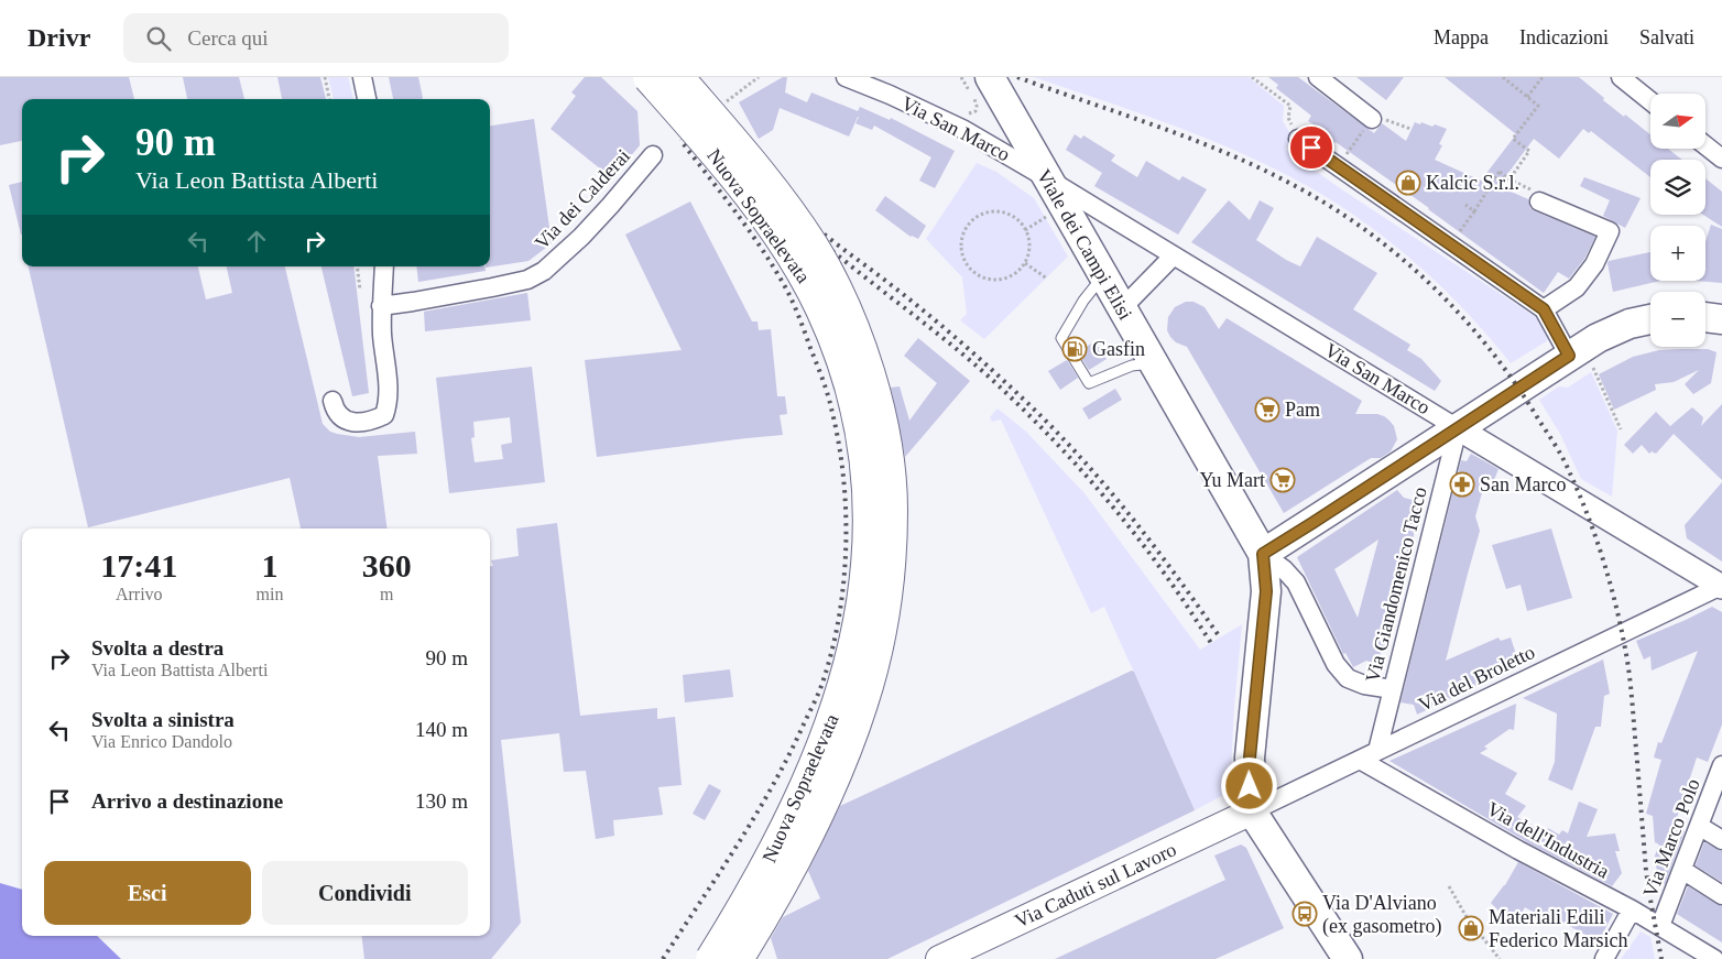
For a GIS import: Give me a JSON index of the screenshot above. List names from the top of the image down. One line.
{"streets":{"highway":["Nuova Sopraelevata"],"main road":["Viale dei Campi Elisi","Via Caduti sul Lavoro"],"street":["Via San Marco","Via dei Calderai","Via Giandomenico Tacco","Via del Broletto","Via Marco Polo","Via dell'Industria"]},"crossings":[["Via San Marco","Viale dei Campi Elisi"],["Via San Marco","Via Giandomenico Tacco"],["Via San Marco","Via del Broletto"],["Viale dei Campi Elisi","Via Giandomenico Tacco"],["Via Giandomenico Tacco","Via del Broletto"],["Via del Broletto","Via dell'Industria"],["Via del Broletto","Via Caduti sul Lavoro"],["Via Marco Polo","Via dell'Industria"]],"places":{"shop":["Kalcic S.r.l.","Materiali Edili Federico Marsich"],"fuel station":["Gasfin"],"supermarket":["Pam","Yu Mart"],"pharmacy":["San Marco"],"bus stop":["Via D'Alviano (ex gasometro)"]},"north":"right","page":{"header":"Drivr","search":"Cerca qui","nav":["Mappa","Indicazioni","Salvati"],"map_buttons":["+","−"],"turn":["90 m","Via Leon Battista Alberti"],"eta":["17:41","Arrivo","1","min","360","m"],"list":[{"name":"Svolta a destra","note":"Via Leon Battista Alberti","value":"90 m"},{"name":"Svolta a sinistra","note":"Via Enrico Dandolo","value":"140 m"},{"name":"Arrivo a destinazione","value":"130 m"}],"buttons":["Esci","Condividi"]}}
